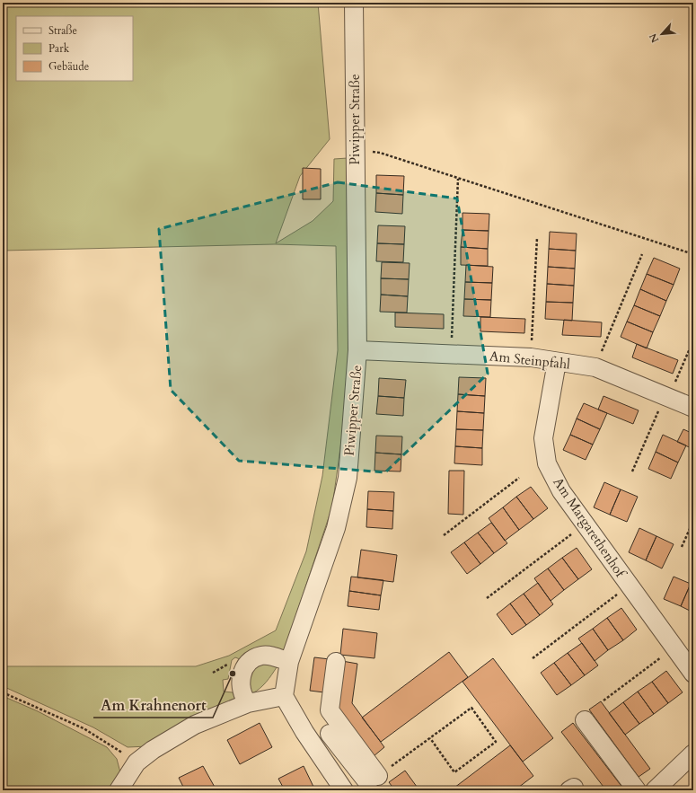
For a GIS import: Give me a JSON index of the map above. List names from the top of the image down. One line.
{"streets":{"street":["Piwipper Straße","Am Steinpfahl","Am Margarethenhof"]},"crossings":[["Piwipper Straße","Am Steinpfahl"],["Am Steinpfahl","Am Margarethenhof"]],"places":["Am Krahnenort"],"legend":["Straße","Park","Gebäude"],"north":"bottom left"}
